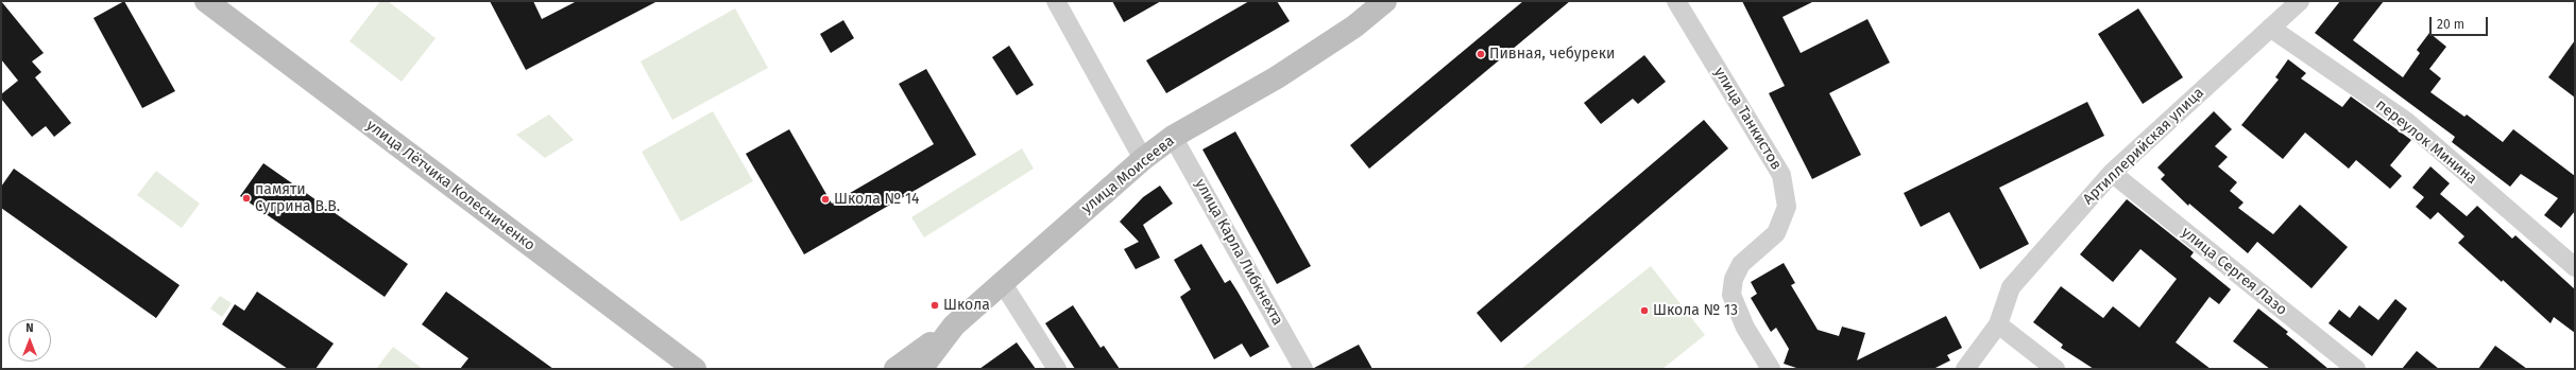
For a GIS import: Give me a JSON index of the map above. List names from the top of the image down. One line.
{"streets":{"street":["улица Танкистов","переулок Минина","Артиллерийская улица","улица Моисеева","улица Лётчика Колесниченко","улица Карла Либкнехта","улица Сергея Лазо"]},"crossings":[["переулок Минина","Артиллерийская улица"],["Артиллерийская улица","улица Сергея Лазо"],["улица Моисеева","улица Карла Либкнехта"]],"places":["Пивная, чебуреки","памяти Сугрина В.В.","Школа № 14","Школа","Школа № 13"],"scale_bar":"20 m","north":"top"}
